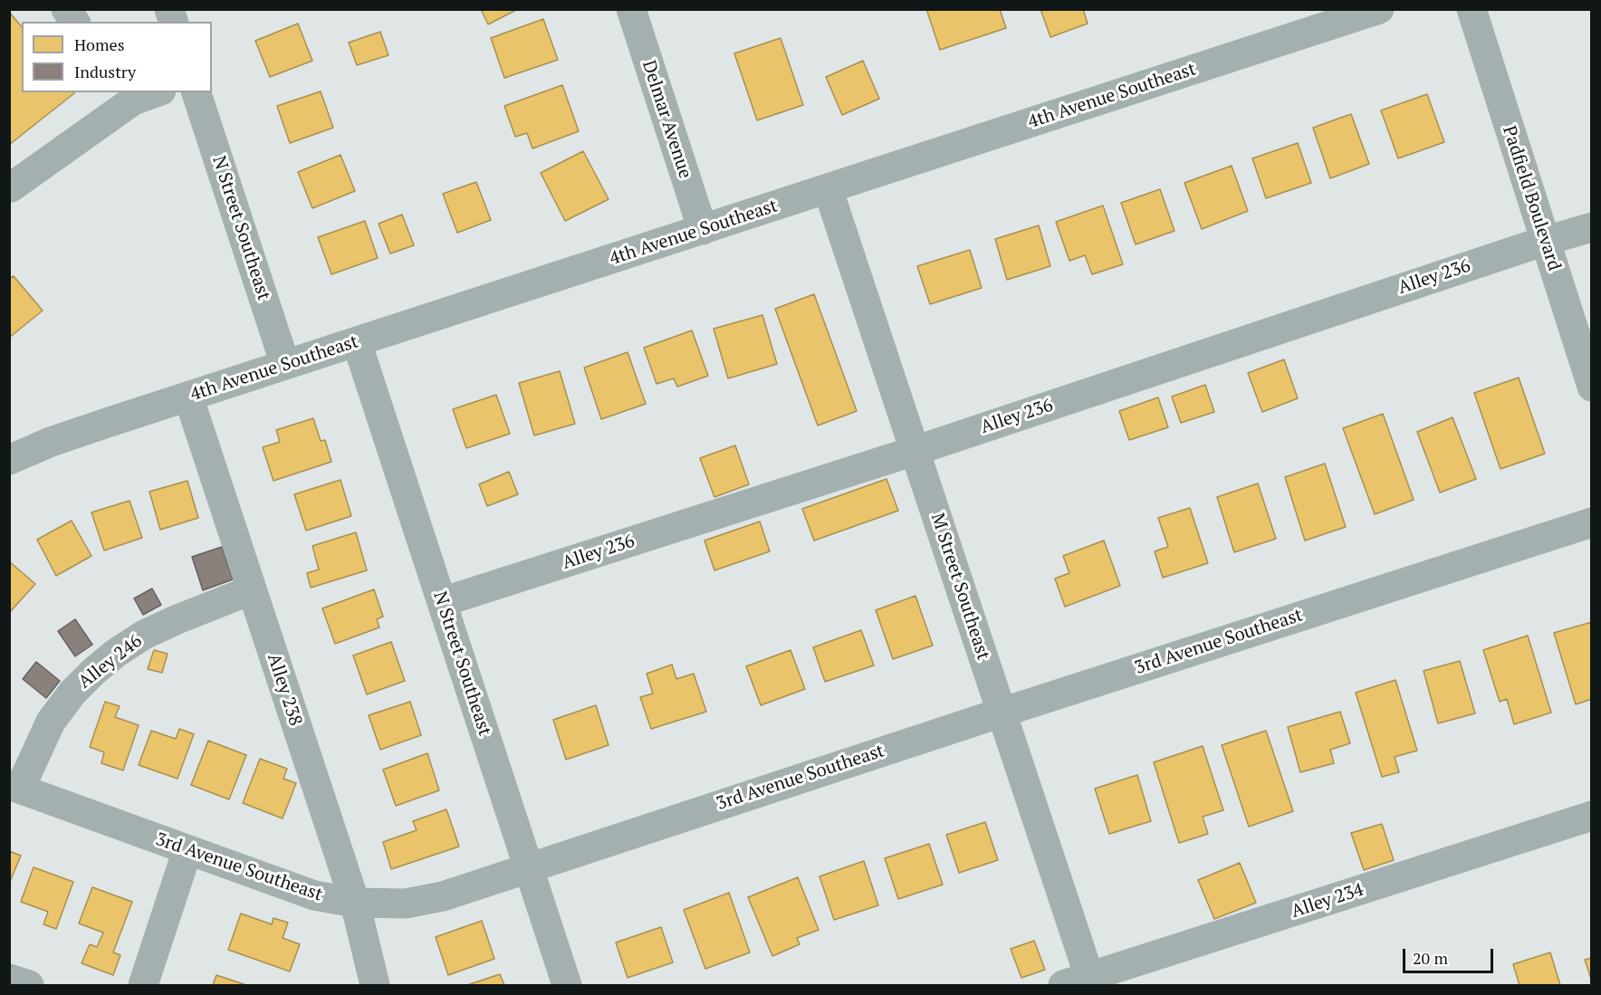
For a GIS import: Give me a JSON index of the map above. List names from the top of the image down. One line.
{"streets":{"street":["4th Avenue Southeast","Delmar Avenue","Padfield Boulevard","N Street Southeast","Alley 236","M Street Southeast","3rd Avenue Southeast","Alley 246","Alley 238","Alley 234"]},"crossings":[["4th Avenue Southeast","Delmar Avenue"],["4th Avenue Southeast","N Street Southeast"],["4th Avenue Southeast","M Street Southeast"],["4th Avenue Southeast","Alley 238"],["Padfield Boulevard","Alley 236"],["N Street Southeast","Alley 236"],["N Street Southeast","3rd Avenue Southeast"],["Alley 236","M Street Southeast"],["M Street Southeast","3rd Avenue Southeast"],["M Street Southeast","Alley 234"],["3rd Avenue Southeast","Alley 246"],["3rd Avenue Southeast","Alley 238"],["Alley 246","Alley 238"]],"legend":["Homes","Industry"],"scale_bar":"20 m"}
